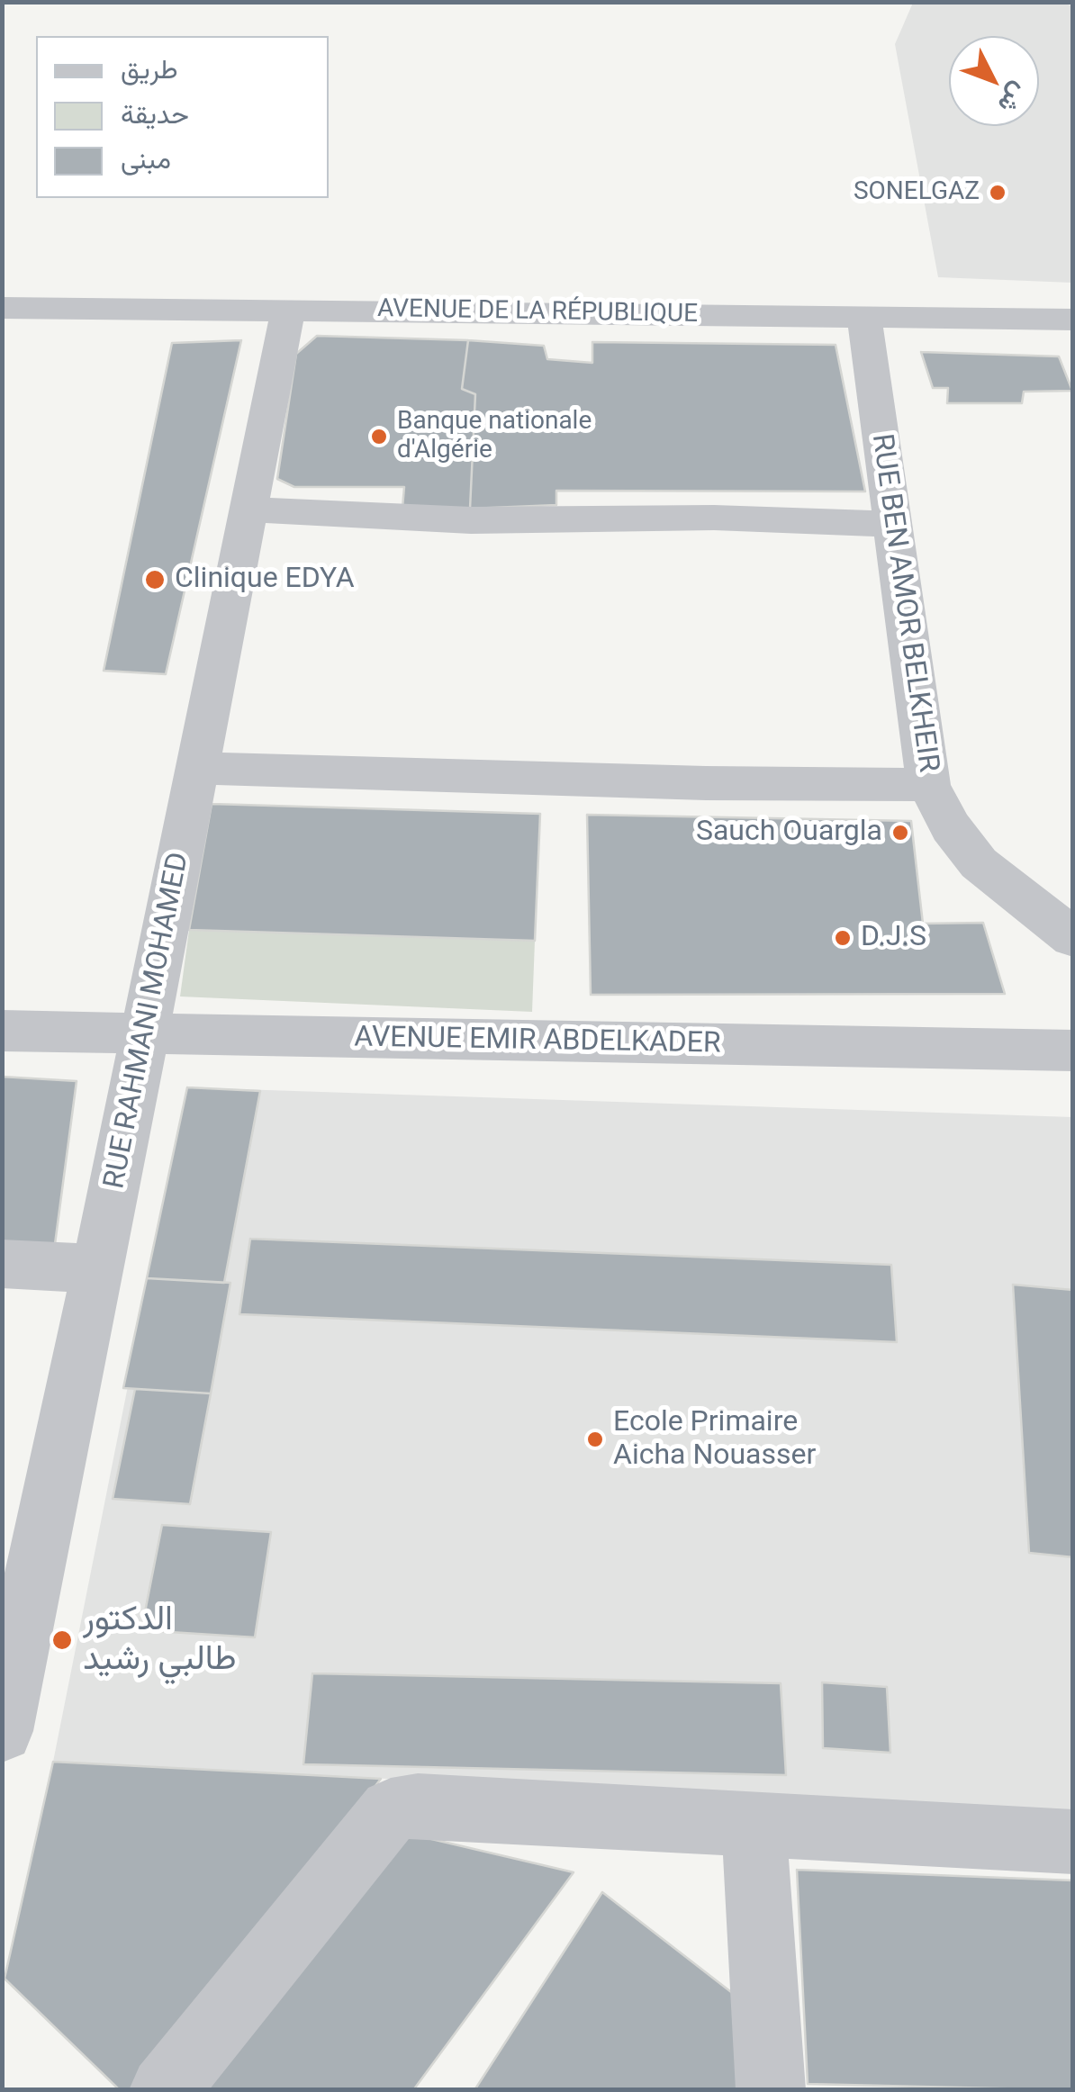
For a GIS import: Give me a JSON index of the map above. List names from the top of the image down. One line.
{"streets":{"street":["AVENUE DE LA RÉPUBLIQUE","RUE BEN AMOR BELKHEIR","RUE RAHMANI MOHAMED","AVENUE EMIR ABDELKADER"]},"crossings":[["AVENUE DE LA RÉPUBLIQUE","RUE BEN AMOR BELKHEIR"],["AVENUE DE LA RÉPUBLIQUE","RUE RAHMANI MOHAMED"],["RUE RAHMANI MOHAMED","AVENUE EMIR ABDELKADER"]],"places":["SONELGAZ","Banque nationale d'Algérie","Clinique EDYA","Sauch Ouargla","D.J.S","Ecole Primaire Aicha Nouasser","الدكتور طالبي رشيد"],"legend":["طريق","حديقة","مبنى"],"north":"bottom right"}
